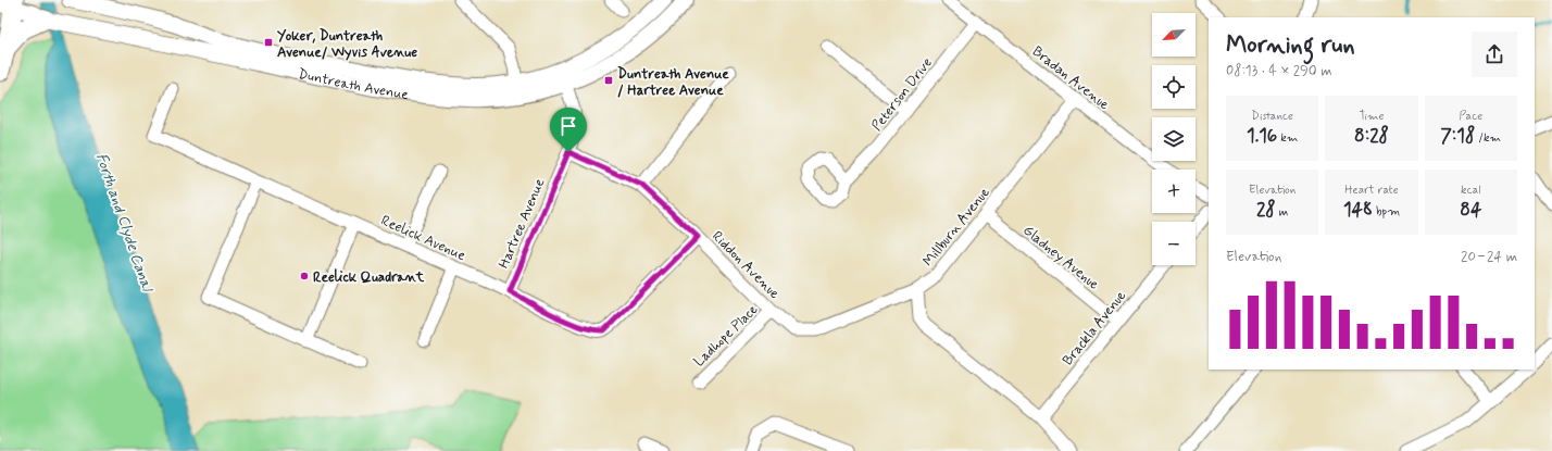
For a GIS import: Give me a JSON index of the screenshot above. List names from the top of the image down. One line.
{"streets":{"street":["Bradan Avenue","Duntreath Avenue","Peterson Drive","Hartree Avenue","Millburn Avenue","Reelick Avenue","Gladney Avenue","Riddon Avenue","Brackla Avenue","Ladhope Place"]},"crossings":[["Bradan Avenue","Peterson Drive"],["Bradan Avenue","Millburn Avenue"],["Duntreath Avenue","Hartree Avenue"],["Hartree Avenue","Reelick Avenue"],["Hartree Avenue","Riddon Avenue"],["Millburn Avenue","Gladney Avenue"],["Millburn Avenue","Riddon Avenue"],["Reelick Avenue","Riddon Avenue"],["Gladney Avenue","Brackla Avenue"],["Riddon Avenue","Ladhope Place"]],"water":["Forth and Clyde Canal"],"places":{"transit":["Yoker, Duntreath Avenue/ Wyvis Avenue","Duntreath Avenue / Hartree Avenue"],"other":["Reelick Quadrant"]},"north":"bottom left","page":{"map_buttons":["+","−"],"heading":["Morning run","08:13 · 4 × 290 m"],"stats":[["Distance","1.16 km"],["Time","8:28"],["Pace","7:18 /km"],["Elevation","28 m"],["Heart rate","148 bpm"],["kcal","84"]],"chart":["Elevation","20–24 m"]}}
